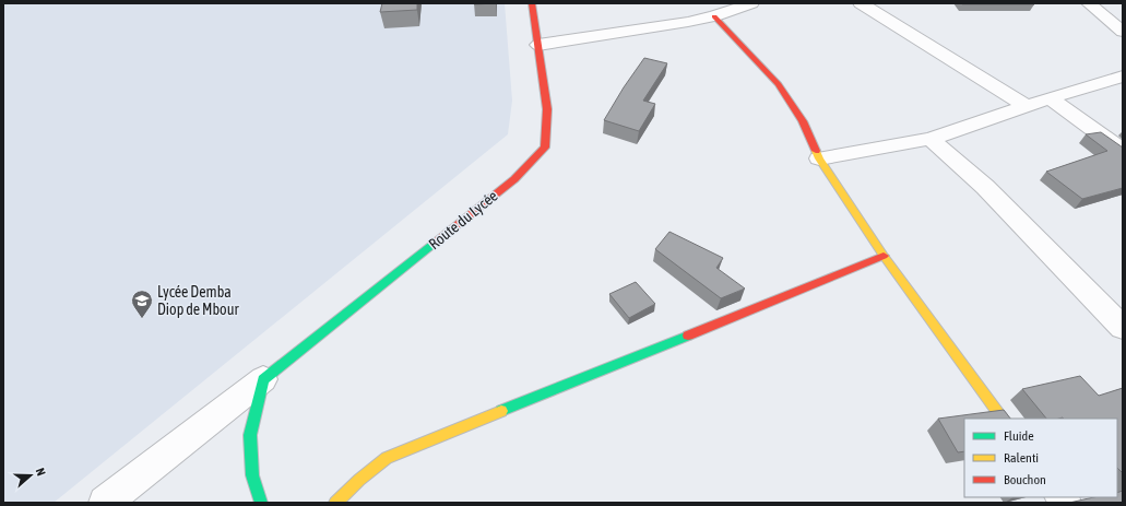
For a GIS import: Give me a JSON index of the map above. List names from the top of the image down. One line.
{"streets":{"street":["Route du Lycée"]},"places":{"school or university":["Lycée Demba Diop de Mbour"]},"legend":["Fluide","Ralenti","Bouchon"],"north":"right"}
